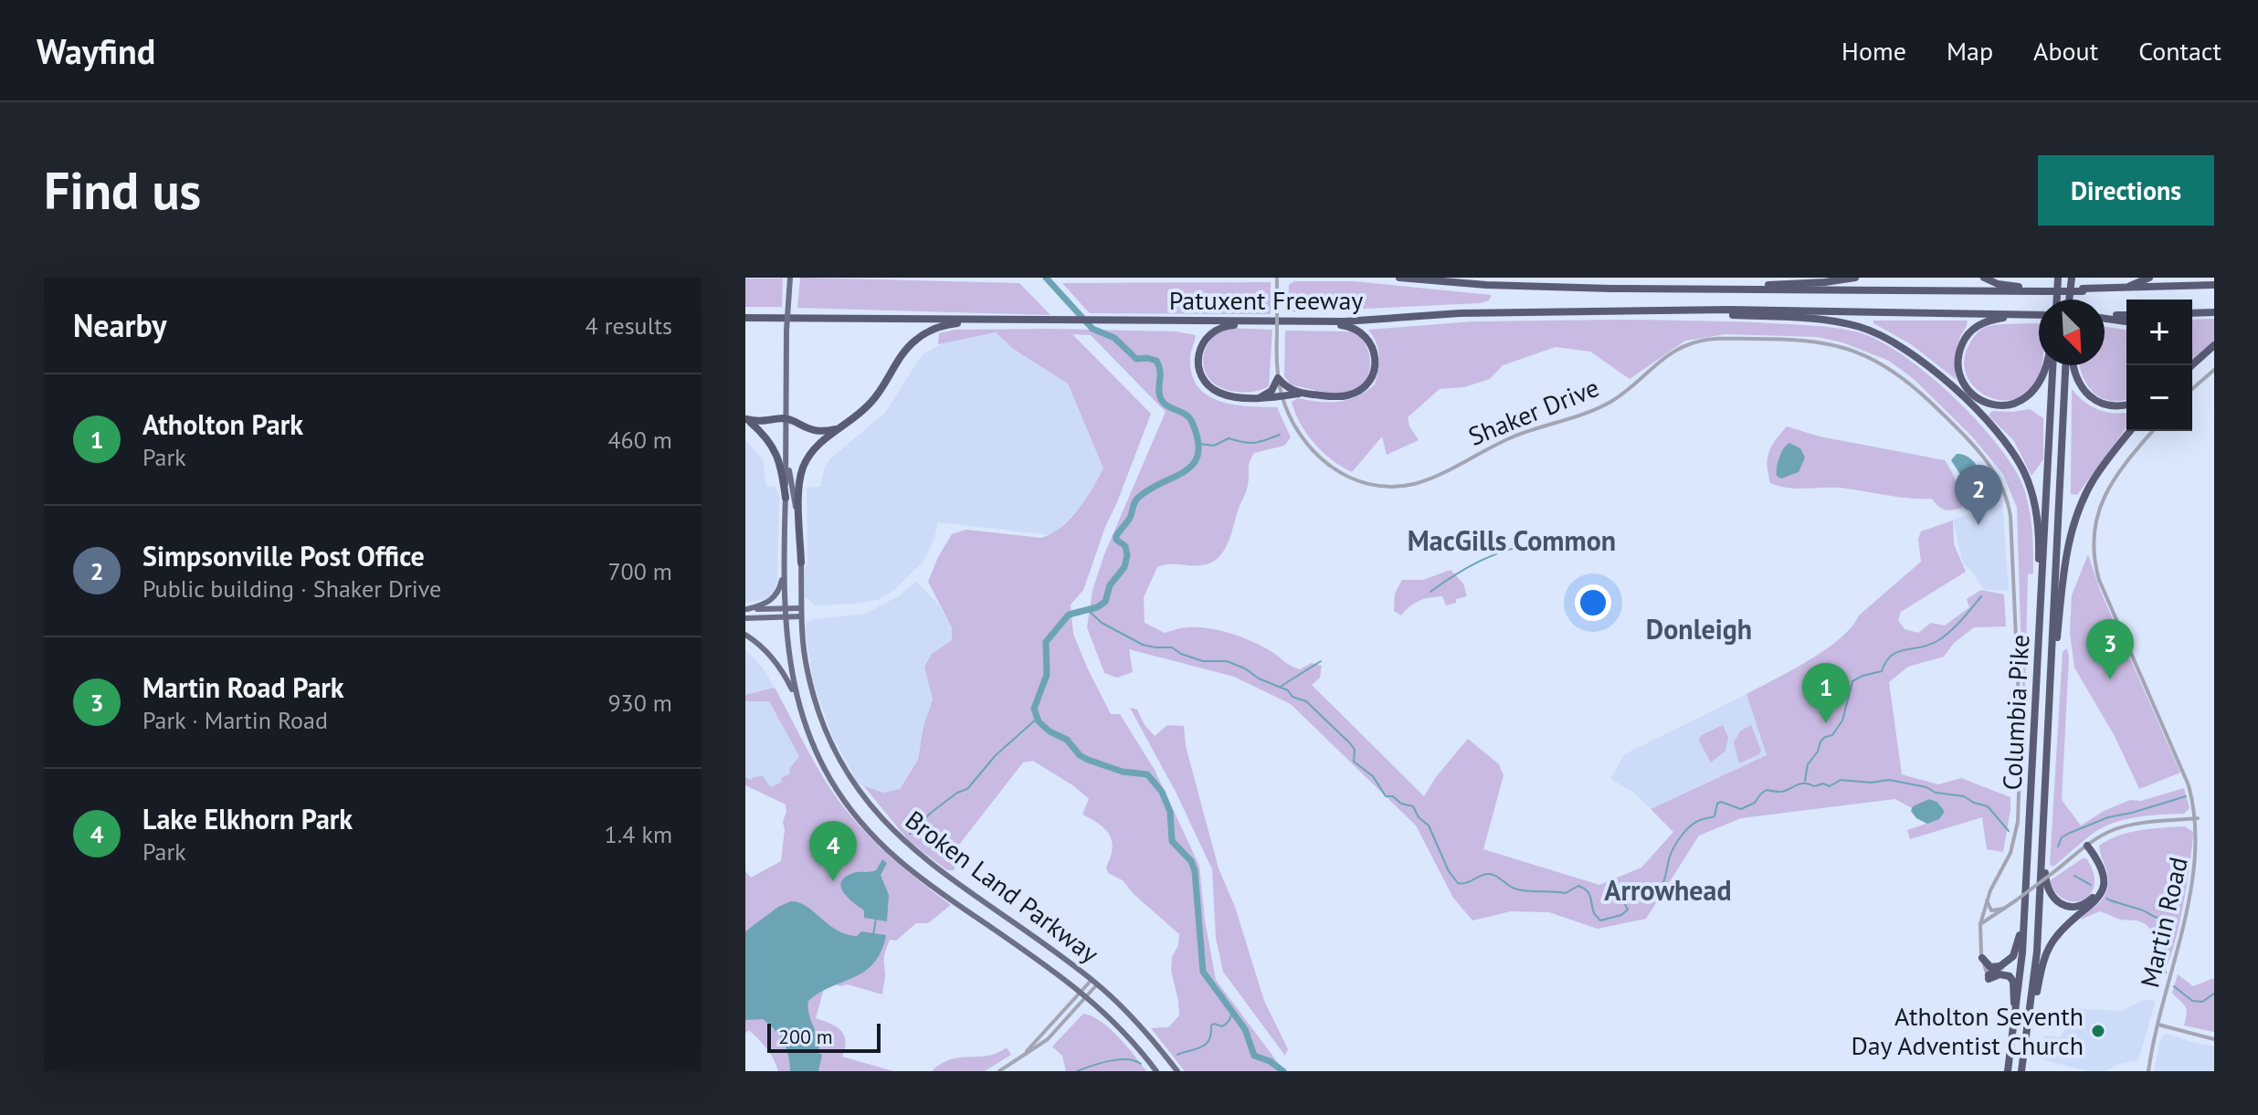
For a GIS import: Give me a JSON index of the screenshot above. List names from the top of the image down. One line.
{"streets":{"highway":["Patuxent Freeway","Columbia Pike"],"main road":["Broken Land Parkway"],"street":["Shaker Drive","Martin Road"]},"districts":["MacGills Common","Donleigh","Arrowhead"],"places":["Atholton Seventh Day Adventist Church"],"scale_bar":"200 m","north":"bottom right","page":{"header":"Wayfind","nav":["Home","Map","About","Contact"],"buttons":"Directions","title":"Find us","heading":["Nearby","4 results"],"map_buttons":["+","−"],"list":[{"mark":"1","name":"Atholton Park","note":"Park","value":"460 m"},{"mark":"2","name":"Simpsonville Post Office","note":"Public building · Shaker Drive","value":"700 m"},{"mark":"3","name":"Martin Road Park","note":"Park · Martin Road","value":"930 m"},{"mark":"4","name":"Lake Elkhorn Park","note":"Park","value":"1.4 km"}],"pins":["2","3","1","4"],"scale":"200 m"}}
